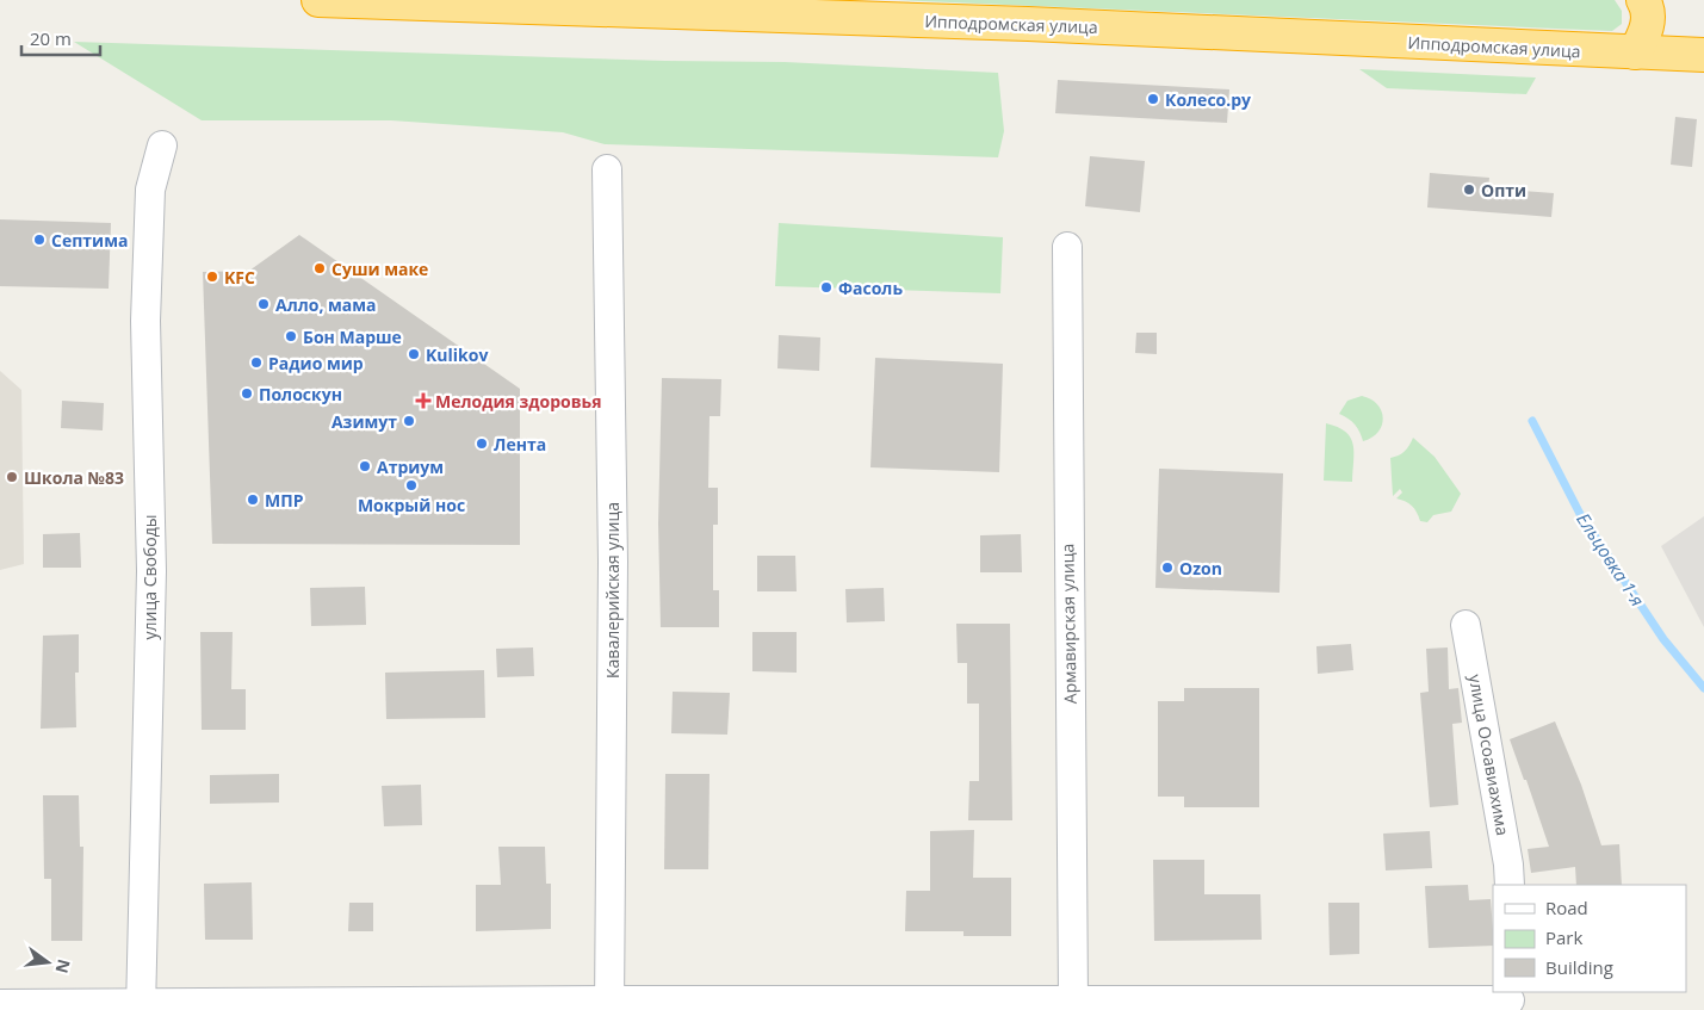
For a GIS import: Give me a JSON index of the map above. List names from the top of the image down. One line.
{"streets":{"highway":["Ипподромская улица"],"street":["улица Свободы","Кавалерийская улица","Армавирская улица","улица Осоавиахима"]},"water":["Ельцовка 1-я"],"places":{"other":["Колесо.ру","Опти","Септима","Суши маке","KFC","Фасоль","Алло, мама","Бон Марше","Kulikov","Радио мир","Полоскун","Азимут","Лента","Атриум","Школа №83","Мокрый нос","МПР","Ozon"],"health":["Мелодия здоровья"]},"legend":["Road","Park","Building"],"scale_bar":"20 m","north":"right"}
